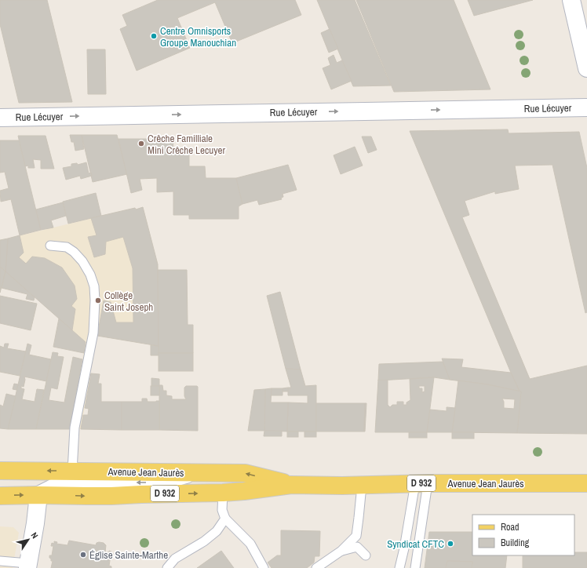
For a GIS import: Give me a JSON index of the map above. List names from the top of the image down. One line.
{"streets":{"main road":["Avenue Jean Jaurès","D 932"],"street":["Rue Lécuyer"]},"one_way":["Rue Lécuyer"],"places":["Centre Omnisports Groupe Manouchian","Crêche Familliale Mini Crêche Lecuyer","Collège Saint Joseph","Syndicat CFTC","Église Sainte-Marthe"],"legend":["Road","Building"],"north":"top right"}
